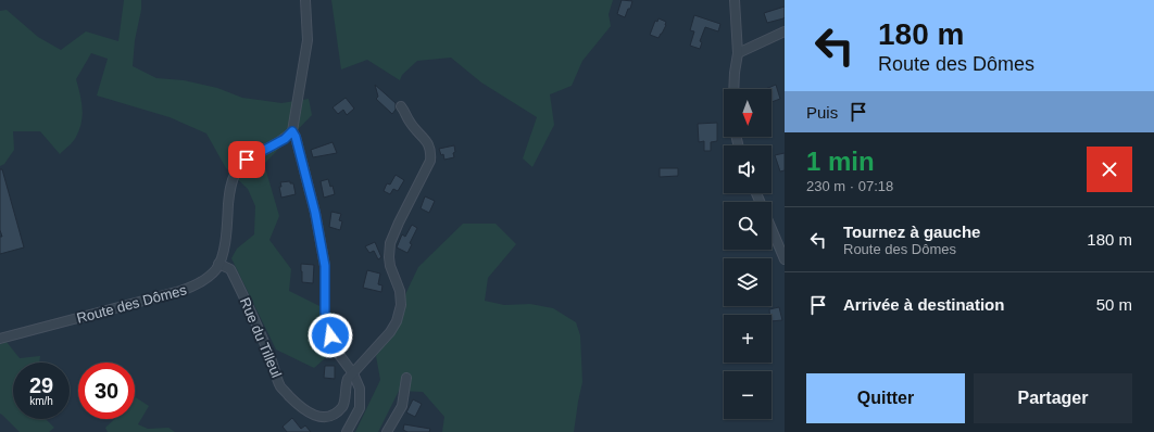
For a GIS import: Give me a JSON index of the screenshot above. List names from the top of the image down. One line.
{"streets":{"street":["Route des Dômes","Rue du Tilleul"]},"crossings":[["Route des Dômes","Rue du Tilleul"]],"north":"bottom","page":{"turn":["180 m","Route des Dômes"],"map_buttons":["+","−"],"then":"Puis","heading":["1 min","230 m · 07:18"],"list":[{"name":"Tournez à gauche","note":"Route des Dômes","value":"180 m"},{"name":"Arrivée à destination","value":"50 m"}],"speed":"29 km/h","limit":"30","buttons":["Quitter","Partager"]}}
